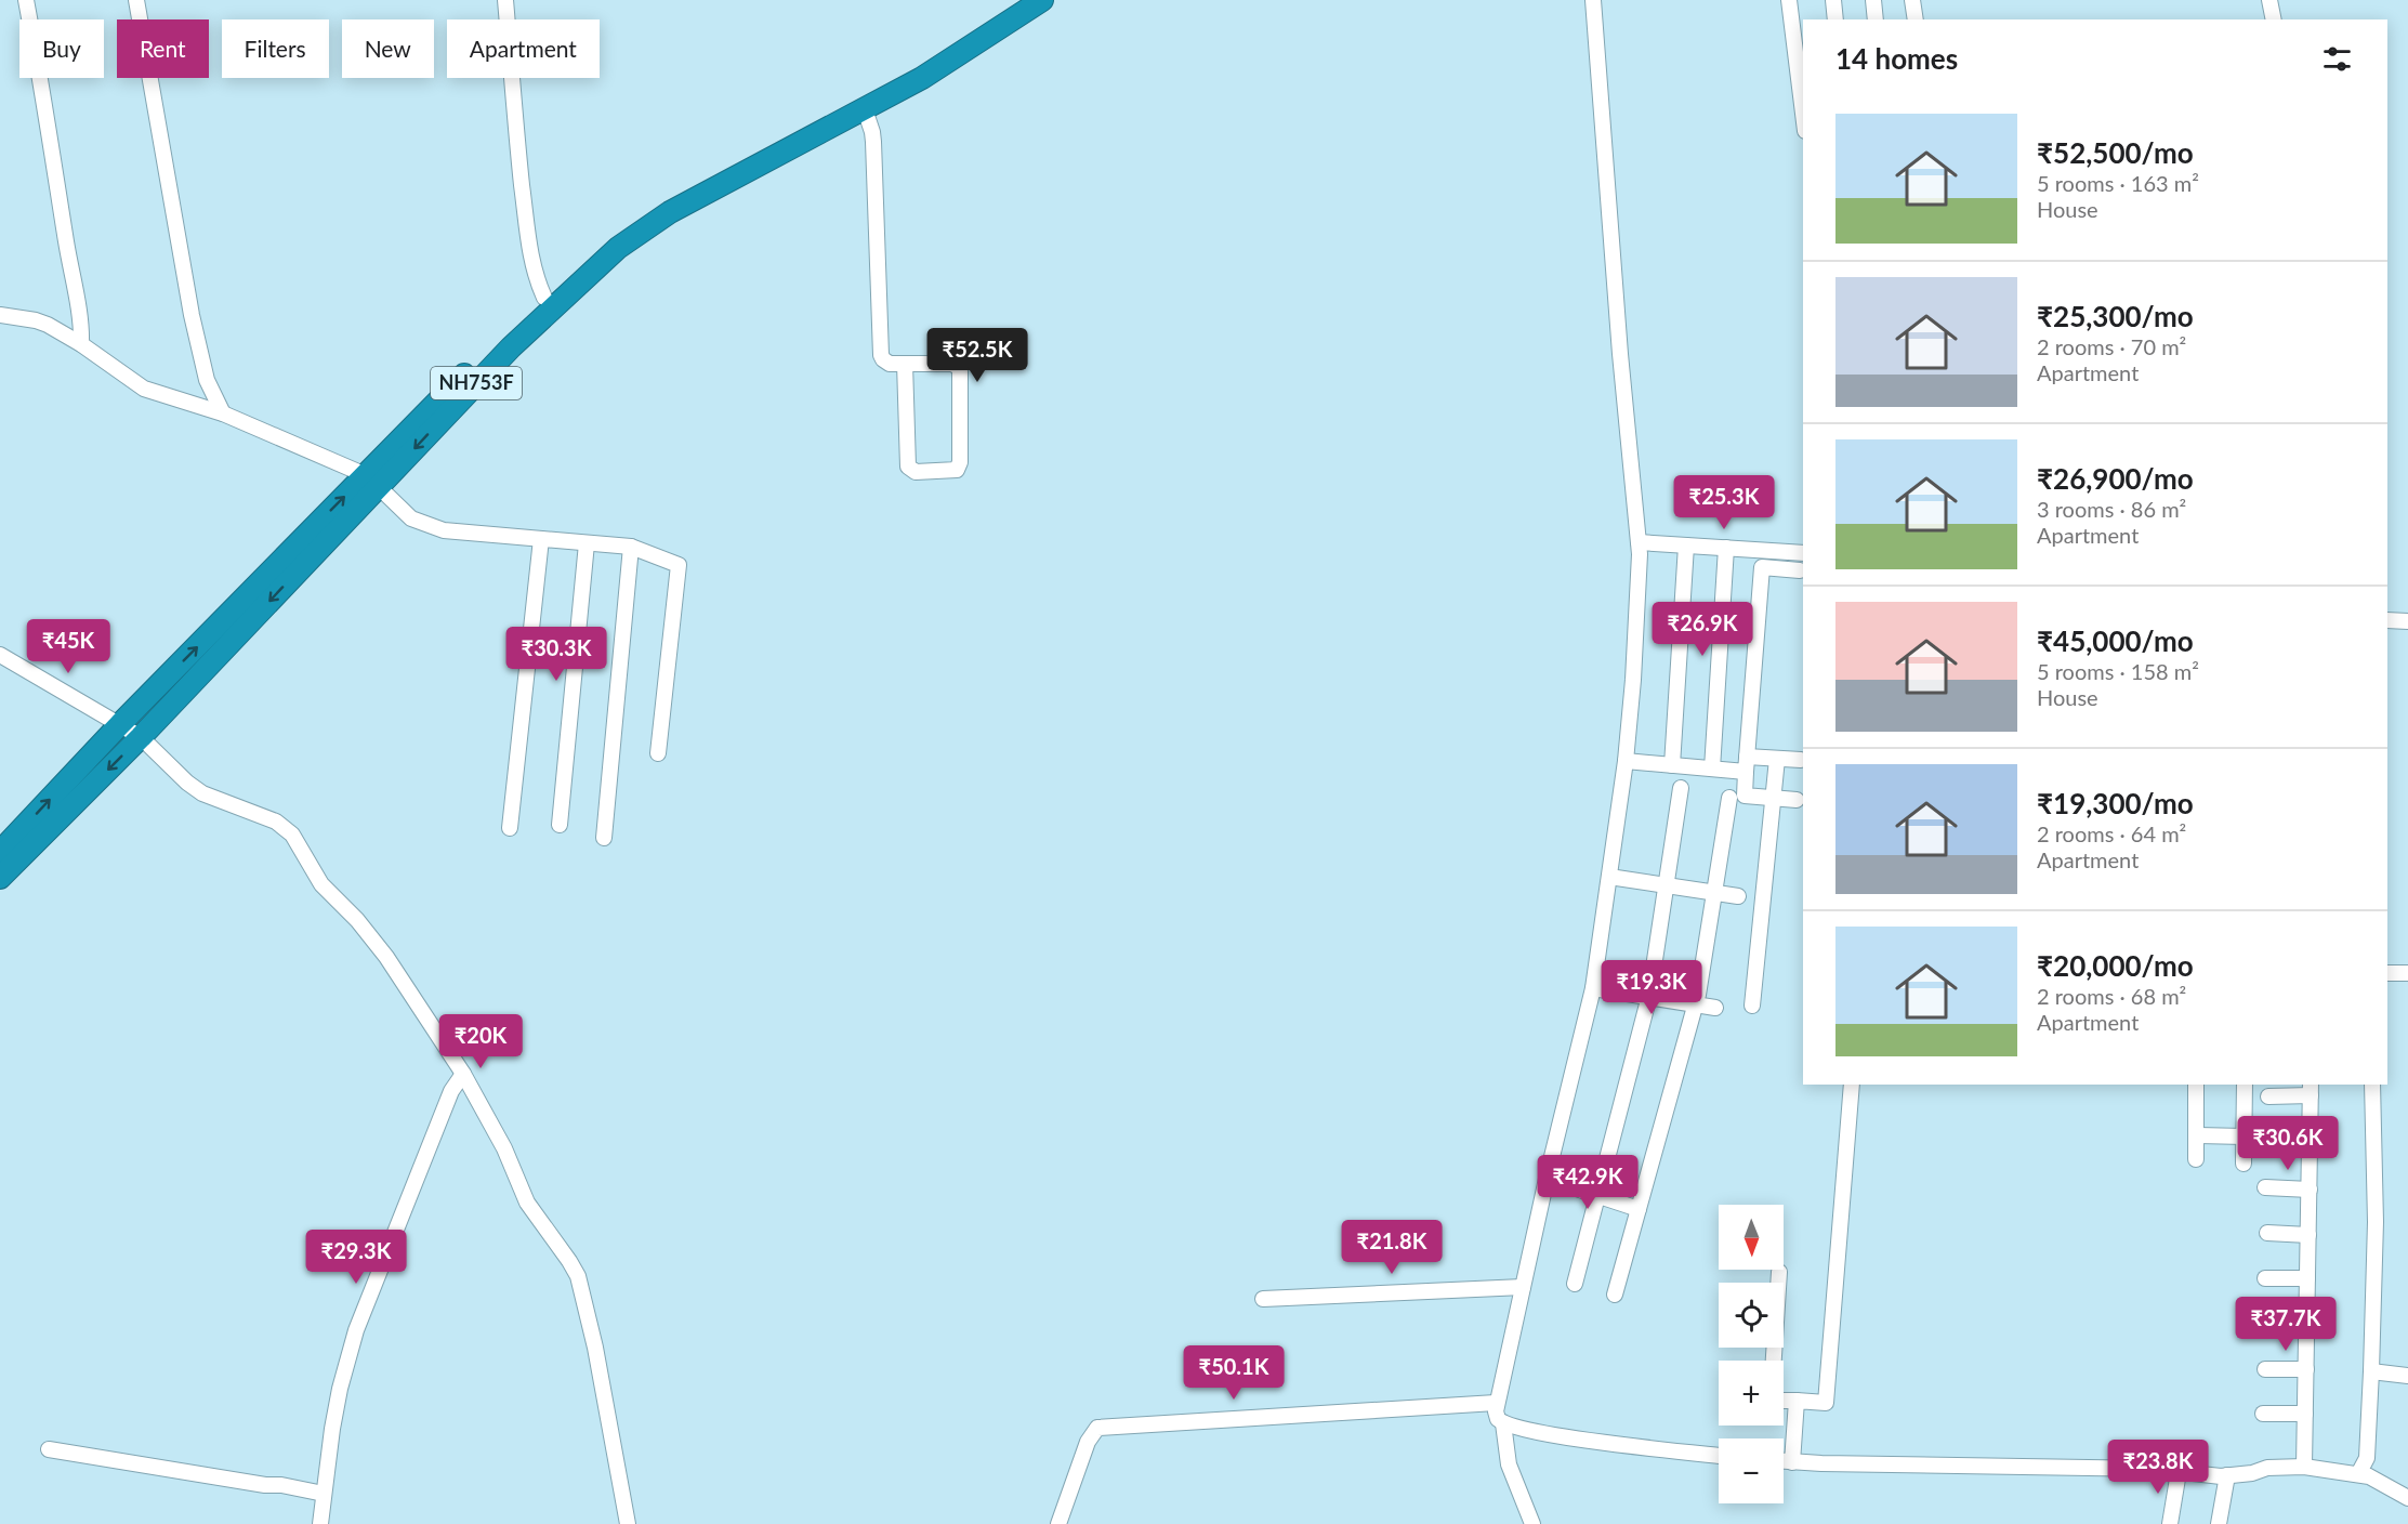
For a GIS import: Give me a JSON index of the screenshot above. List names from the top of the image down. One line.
{"streets":{"highway":["NH753F"]},"north":"bottom","page":{"chip":["Buy","Rent","Filters","New","Apartment"],"heading":"14 homes","list":[{"name":"₹52,500/mo","note":"5 rooms · 163 m² · House"},{"name":"₹25,300/mo","note":"2 rooms · 70 m² · Apartment"},{"name":"₹26,900/mo","note":"3 rooms · 86 m² · Apartment"},{"name":"₹45,000/mo","note":"5 rooms · 158 m² · House"},{"name":"₹19,300/mo","note":"2 rooms · 64 m² · Apartment"},{"name":"₹20,000/mo","note":"2 rooms · 68 m² · Apartment"}],"price":["₹52.5K","₹25.3K","₹26.9K","₹45K","₹30.3K","₹19.3K","₹20K","₹30.6K","₹42.9K","₹21.8K","₹29.3K","₹37.7K","₹50.1K","₹23.8K"],"map_buttons":["+","−"]}}
